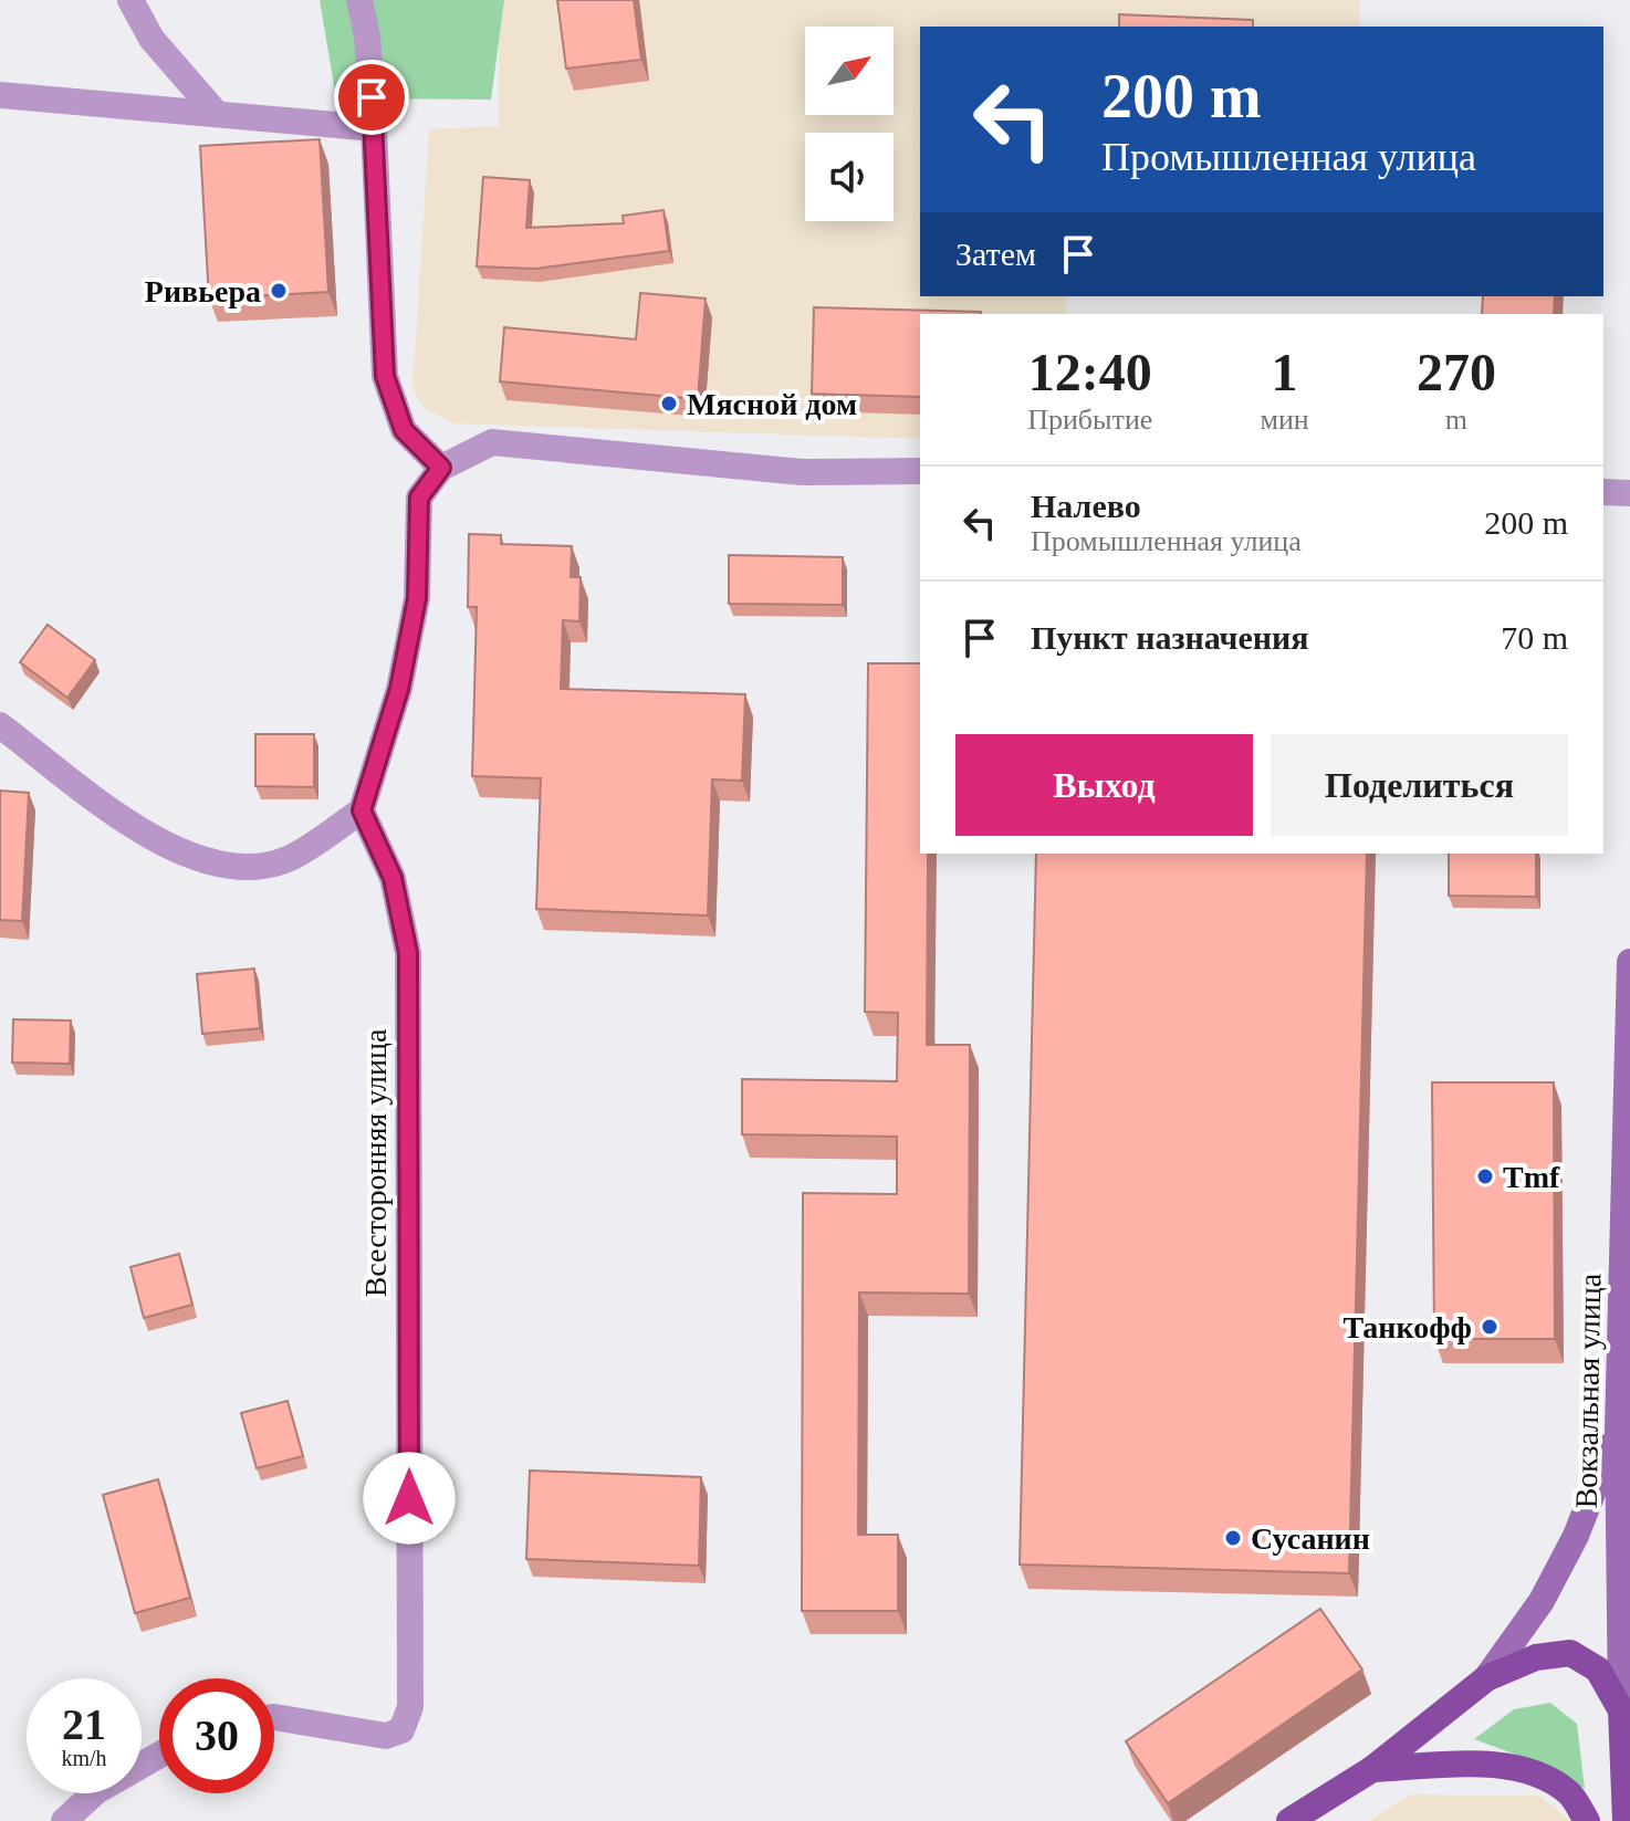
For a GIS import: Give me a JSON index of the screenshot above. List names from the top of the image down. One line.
{"streets":{"main road":["Вокзальная улица"],"street":["Всесторонняя улица"]},"places":["Ривьера","Мясной дом","Tmf","Танкофф","Сусанин"],"north":"top right","page":{"turn":["200 m","Промышленная улица"],"then":"Затем","eta":["12:40","Прибытие","1","мин","270","m"],"list":[{"name":"Налево","note":"Промышленная улица","value":"200 m"},{"name":"Пункт назначения","value":"70 m"}],"buttons":["Выход","Поделиться"],"speed":"21 km/h","limit":"30"}}
